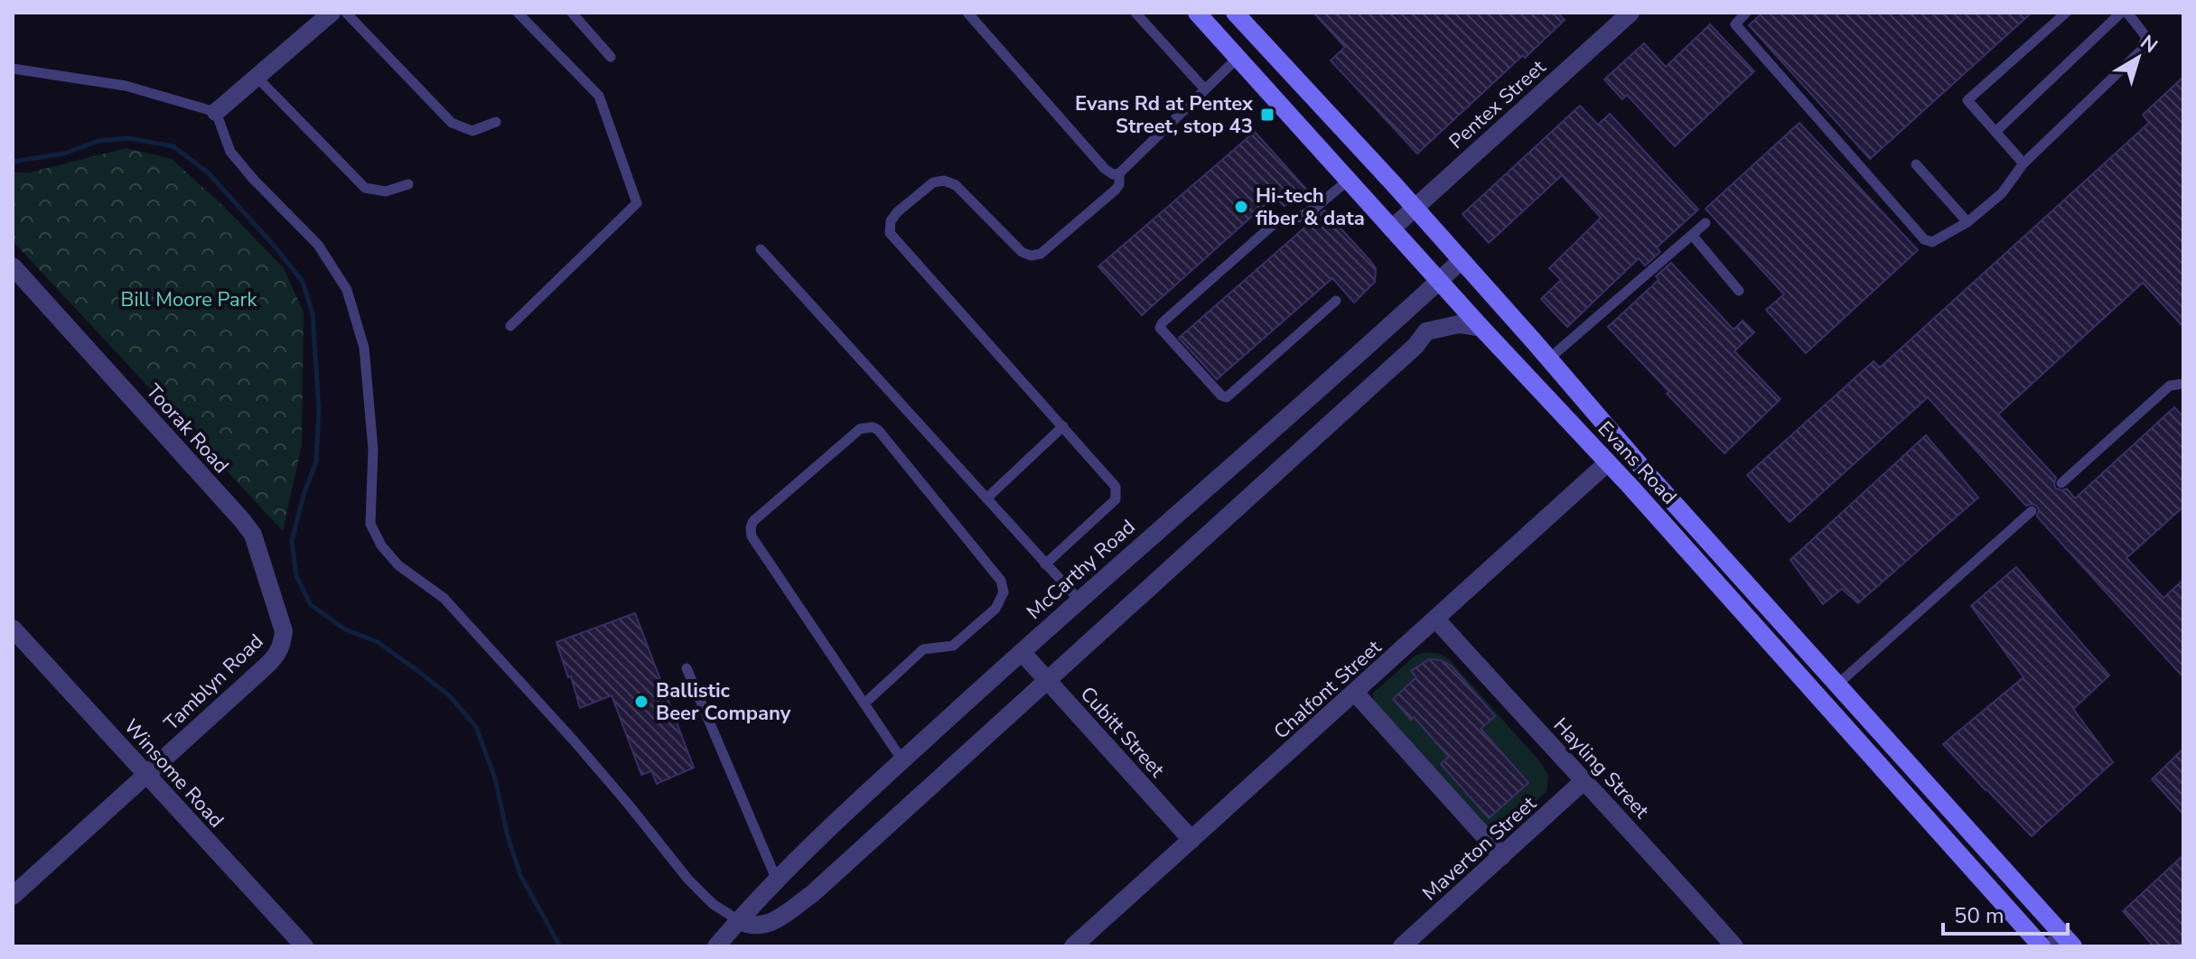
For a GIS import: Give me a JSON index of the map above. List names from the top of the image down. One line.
{"streets":{"main road":["Evans Road"],"street":["Pentex Street","Toorak Road","McCarthy Road","Tamblyn Road","Chalfont Street","Cubitt Street","Hayling Street","Winsome Road","Maverton Street"]},"crossings":[["Pentex Street","Evans Road"],["Toorak Road","Tamblyn Road"],["Evans Road","McCarthy Road"],["Evans Road","Chalfont Street"],["McCarthy Road","Cubitt Street"],["Tamblyn Road","Winsome Road"],["Chalfont Street","Cubitt Street"],["Chalfont Street","Hayling Street"],["Hayling Street","Maverton Street"]],"parks":["Bill Moore Park"],"places":{"transit":["Evans Rd at Pentex Street, stop 43"],"other":["Hi-tech fiber & data","Ballistic Beer Company"]},"scale_bar":"50 m","north":"top right"}
